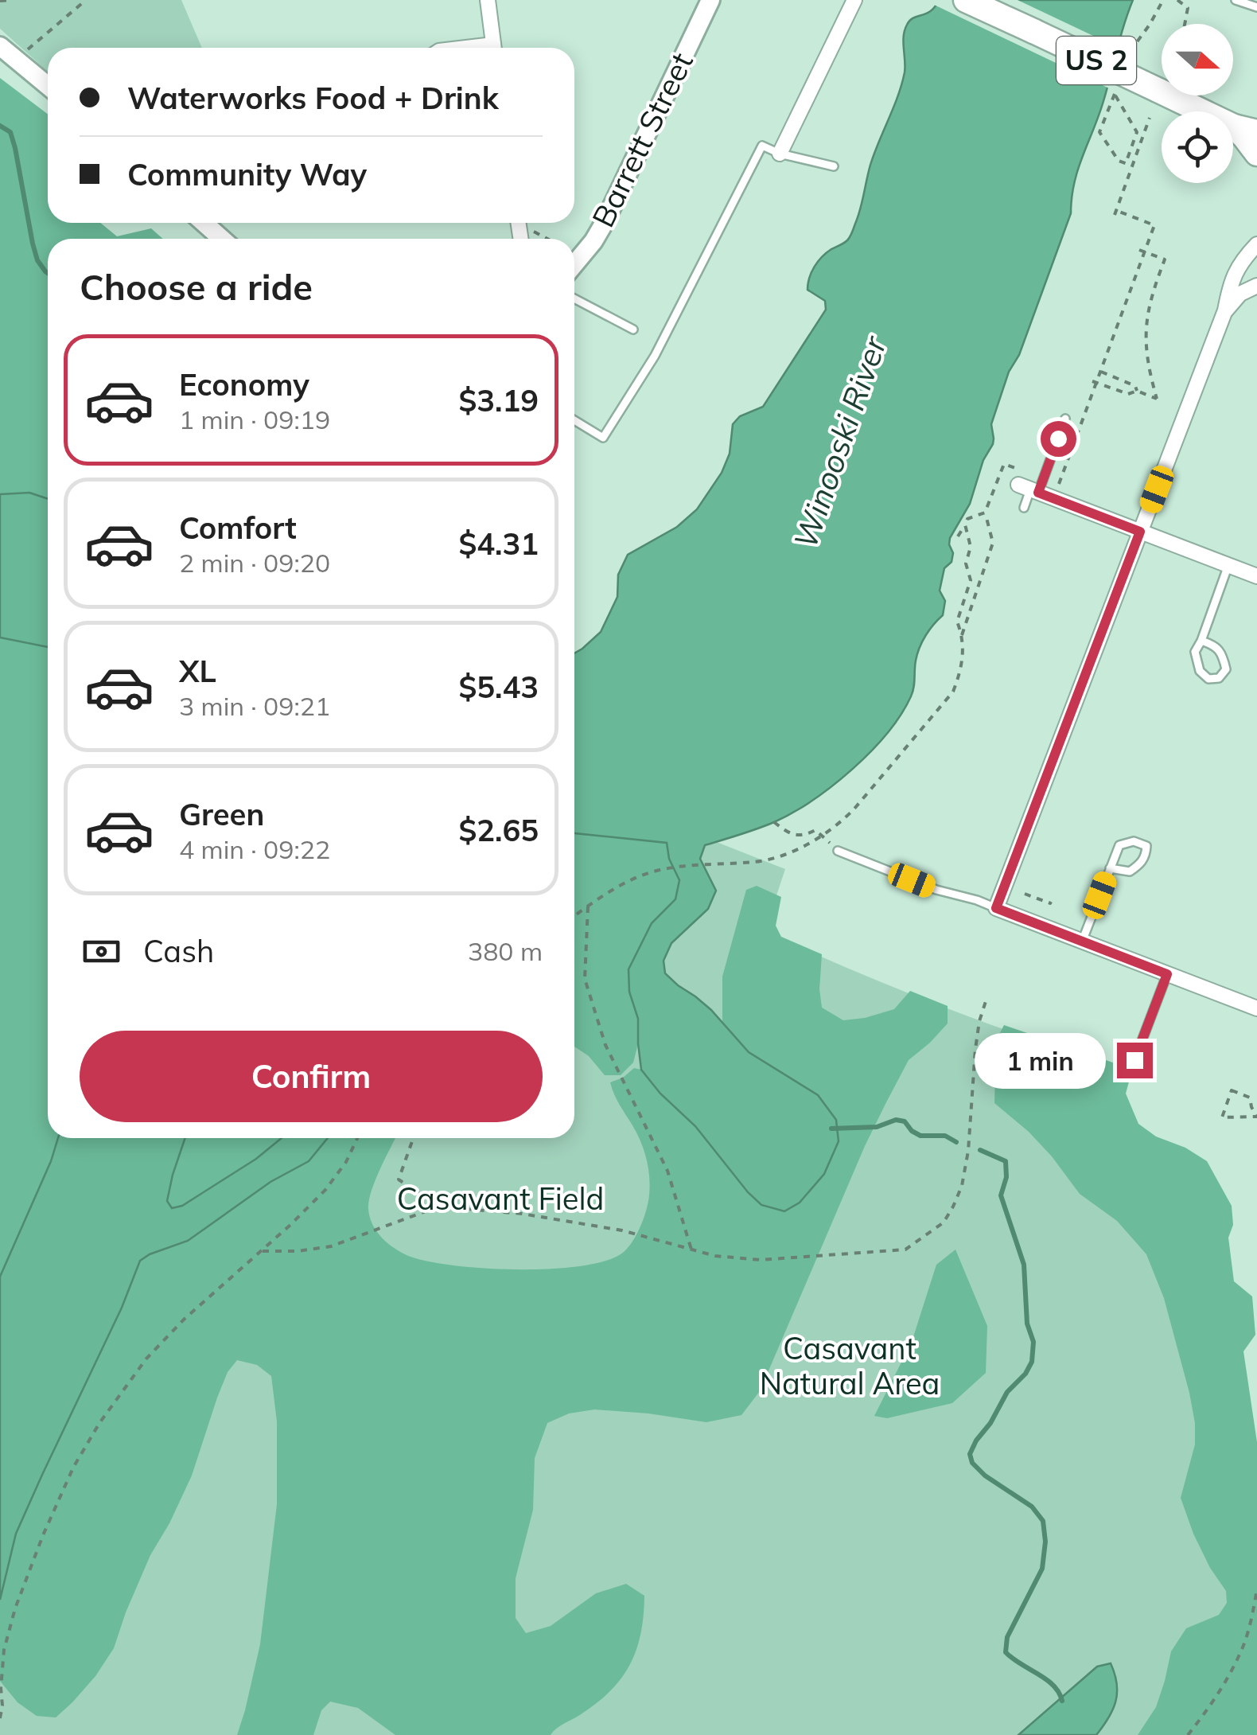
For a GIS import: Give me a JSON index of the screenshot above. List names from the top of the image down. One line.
{"streets":{"main road":["US 2"],"street":["Barrett Street"]},"water":["Winooski River"],"parks":["Casavant Field","Casavant Natural Area"],"north":"right","page":{"banner":["Waterworks Food + Drink","Community Way"],"heading":"Choose a ride","list":[{"name":"Economy","note":"1 min · 09:19","value":"$3.19"},{"name":"Comfort","note":"2 min · 09:20","value":"$4.31"},{"name":"XL","note":"3 min · 09:21","value":"$5.43"},{"name":"Green","note":"4 min · 09:22","value":"$2.65"}],"pay":["Cash","380 m"],"buttons":"Confirm","bubble":"1 min"}}
